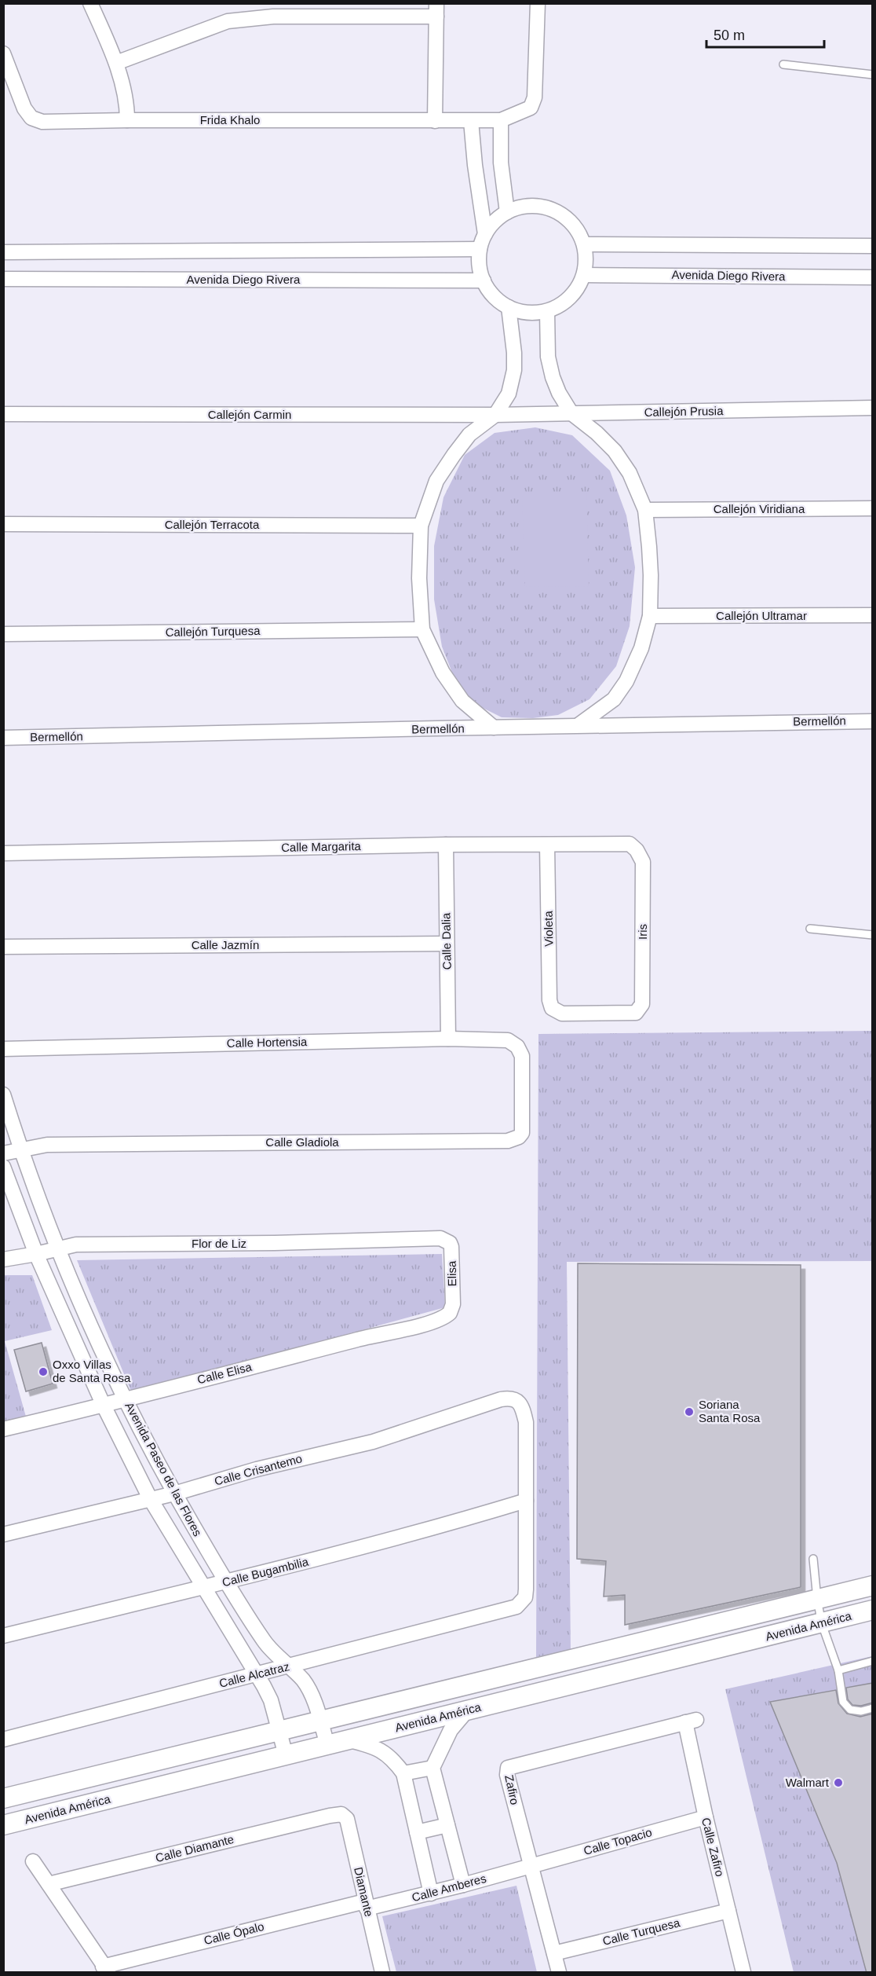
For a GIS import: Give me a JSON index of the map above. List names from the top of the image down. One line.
{"streets":{"main road":["Avenida América"],"street":["Frida Khalo","Avenida Diego Rivera","Callejón Prusia","Callejón Carmin","Callejón Viridiana","Callejón Terracota","Callejón Ultramar","Callejón Turquesa","Bermellón","Calle Margarita","Violeta","Iris","Calle Dalia","Calle Jazmín","Calle Hortensia","Calle Gladiola","Flor de Liz","Elisa","Calle Elisa","Avenida Paseo de las Flores","Calle Crisantemo","Calle Bugambilia","Calle Alcatraz","Zafiro","Calle Topacio","Calle Zafiro","Calle Diamante","Calle Amberes","Diamante","Calle Turquesa","Calle Ópalo"]},"crossings":[["Callejón Prusia","Callejón Carmin"],["Calle Margarita","Violeta"],["Calle Margarita","Iris"],["Calle Margarita","Calle Dalia"],["Violeta","Iris"],["Calle Dalia","Calle Jazmín"],["Calle Dalia","Calle Hortensia"],["Calle Hortensia","Calle Gladiola"],["Calle Gladiola","Avenida Paseo de las Flores"],["Flor de Liz","Elisa"],["Flor de Liz","Avenida Paseo de las Flores"],["Elisa","Calle Elisa"],["Calle Elisa","Avenida Paseo de las Flores"],["Avenida Paseo de las Flores","Calle Crisantemo"],["Avenida Paseo de las Flores","Calle Bugambilia"],["Avenida Paseo de las Flores","Avenida América"],["Avenida Paseo de las Flores","Calle Alcatraz"],["Calle Crisantemo","Calle Bugambilia"],["Calle Crisantemo","Calle Alcatraz"],["Calle Bugambilia","Calle Alcatraz"],["Zafiro","Calle Topacio"],["Zafiro","Calle Zafiro"],["Zafiro","Calle Amberes"],["Zafiro","Calle Turquesa"],["Calle Topacio","Calle Zafiro"],["Calle Topacio","Calle Amberes"],["Calle Zafiro","Calle Turquesa"],["Calle Diamante","Diamante"],["Calle Amberes","Diamante"],["Calle Amberes","Calle Ópalo"],["Diamante","Calle Ópalo"]],"places":["Oxxo Villas de Santa Rosa","Soriana Santa Rosa","Walmart"],"scale_bar":"50 m"}
